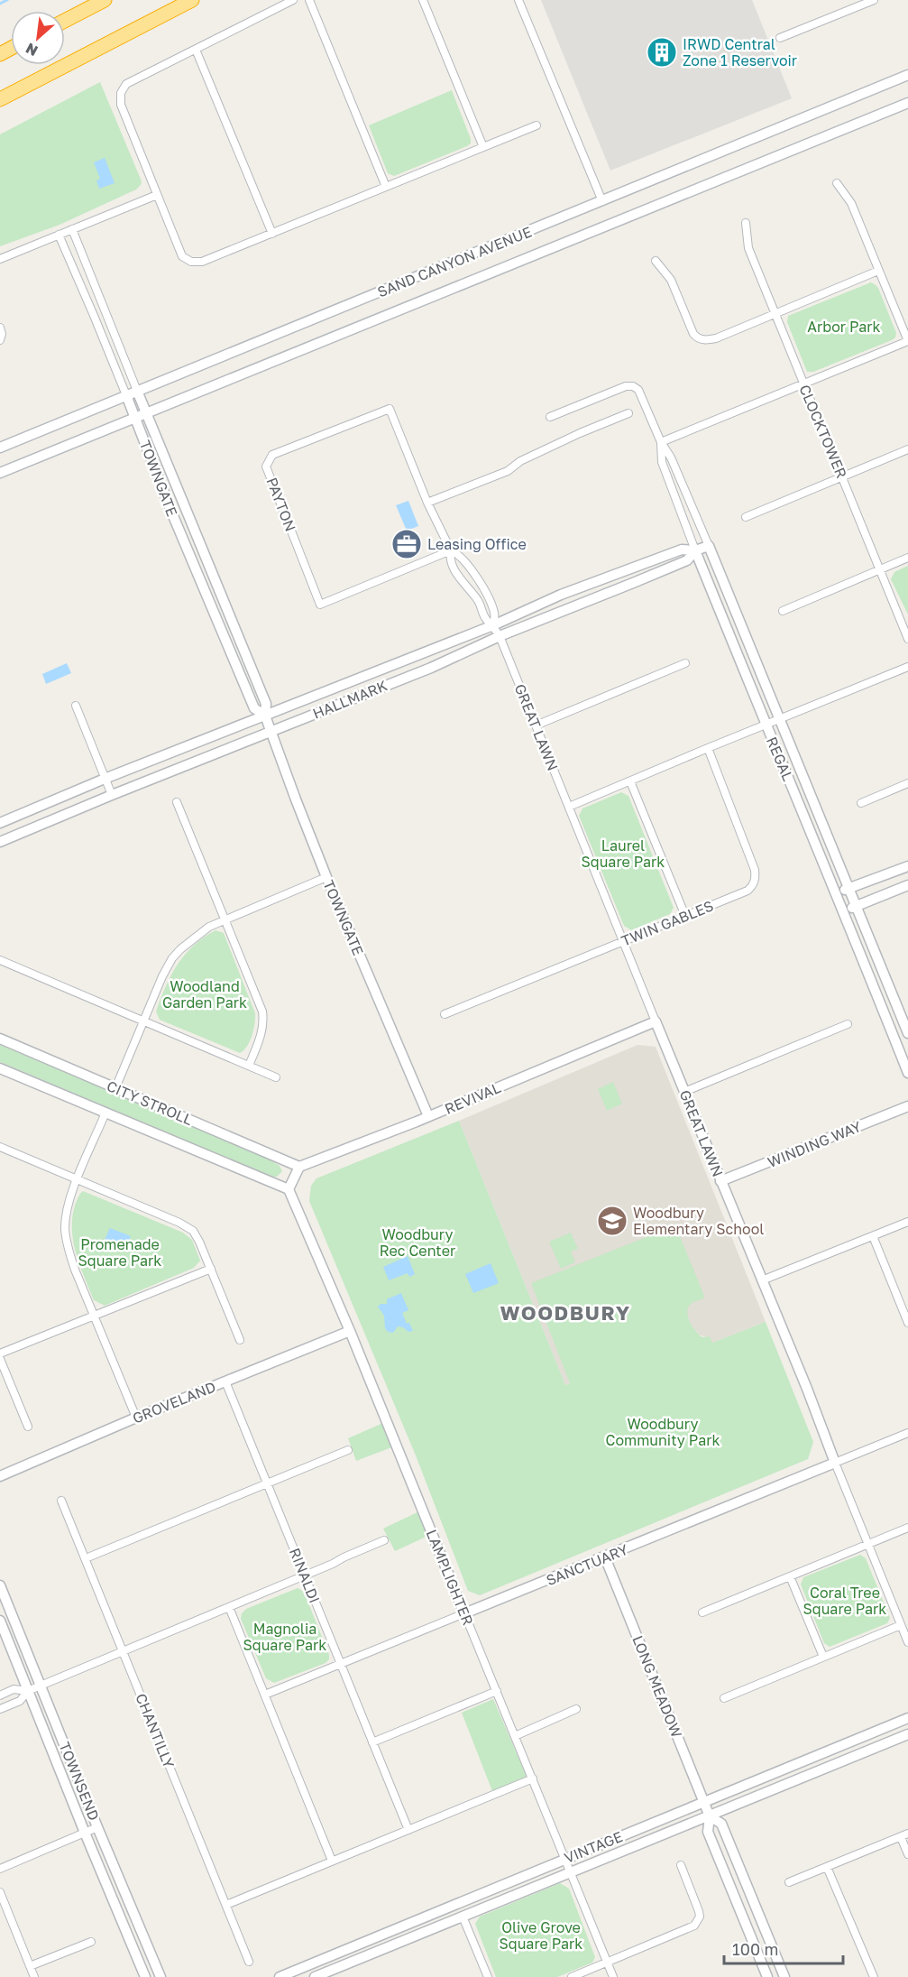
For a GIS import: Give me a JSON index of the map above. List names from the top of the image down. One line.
{"streets":{"street":["SAND CANYON AVENUE","CLOCKTOWER","TOWNGATE","PAYTON","HALLMARK","GREAT LAWN","REGAL","TWIN GABLES","REVIVAL","CITY STROLL","WINDING WAY","GROVELAND","SANCTUARY","RINALDI","LAMPLIGHTER","LONG MEADOW","CHANTILLY","TOWNSEND","VINTAGE"]},"crossings":[["SAND CANYON AVENUE","TOWNGATE"],["TOWNGATE","HALLMARK"],["TOWNGATE","REVIVAL"],["PAYTON","HALLMARK"],["PAYTON","GREAT LAWN"],["HALLMARK","GREAT LAWN"],["HALLMARK","REGAL"],["GREAT LAWN","TWIN GABLES"],["GREAT LAWN","REVIVAL"],["GREAT LAWN","WINDING WAY"],["GREAT LAWN","SANCTUARY"],["REVIVAL","CITY STROLL"],["CITY STROLL","LAMPLIGHTER"],["GROVELAND","RINALDI"],["GROVELAND","LAMPLIGHTER"],["SANCTUARY","RINALDI"],["SANCTUARY","LAMPLIGHTER"],["SANCTUARY","LONG MEADOW"],["LAMPLIGHTER","VINTAGE"],["LONG MEADOW","VINTAGE"]],"districts":["WOODBURY"],"parks":["Arbor Park","Laurel Square Park","Woodland Garden Park","Woodbury Rec Center","Promenade Square Park","Woodbury Community Park","Coral Tree Square Park","Magnolia Square Park","Olive Grove Square Park"],"places":{"building":["IRWD Central Zone 1 Reservoir"],"office":["Leasing Office"],"school or university":["Woodbury Elementary School"]},"scale_bar":"100 m","north":"bottom left"}
